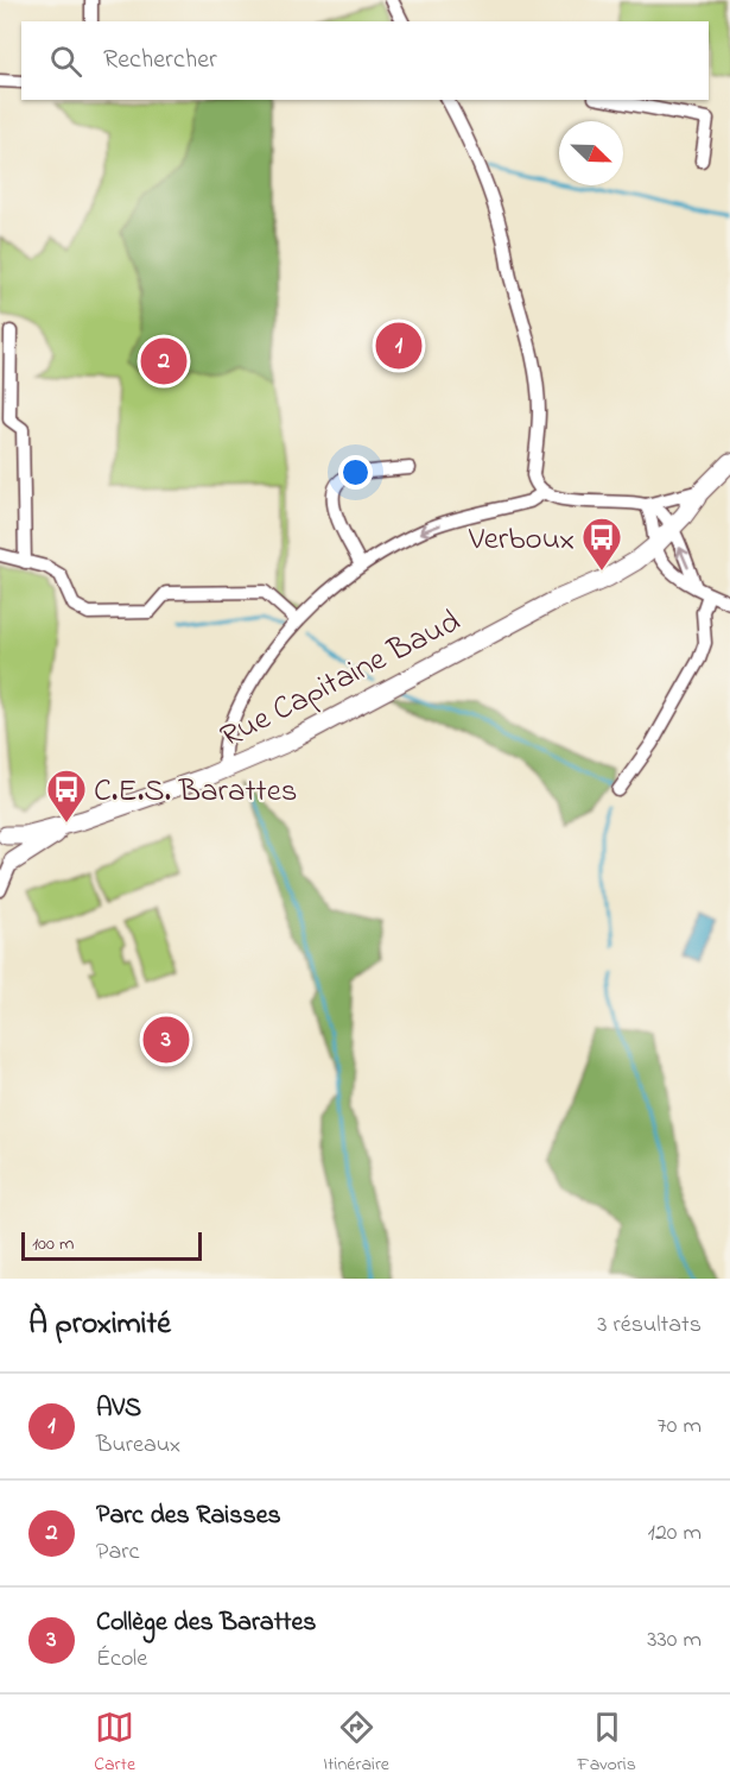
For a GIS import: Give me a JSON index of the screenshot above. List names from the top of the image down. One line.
{"streets":{"main road":["Rue Capitaine Baud"]},"places":{"bus stop":["Verboux","C.E.S. Barattes"]},"scale_bar":"100 m","north":"bottom right","page":{"search":"Rechercher","pins":["1","2","3"],"scale":"100 m","heading":["À proximité","3 résultats"],"list":[{"mark":"1","name":"AVS","note":"Bureaux","value":"70 m"},{"mark":"2","name":"Parc des Raisses","note":"Parc","value":"120 m"},{"mark":"3","name":"Collège des Barattes","note":"École","value":"330 m"}],"nav":["Carte","Itinéraire","Favoris"]}}
